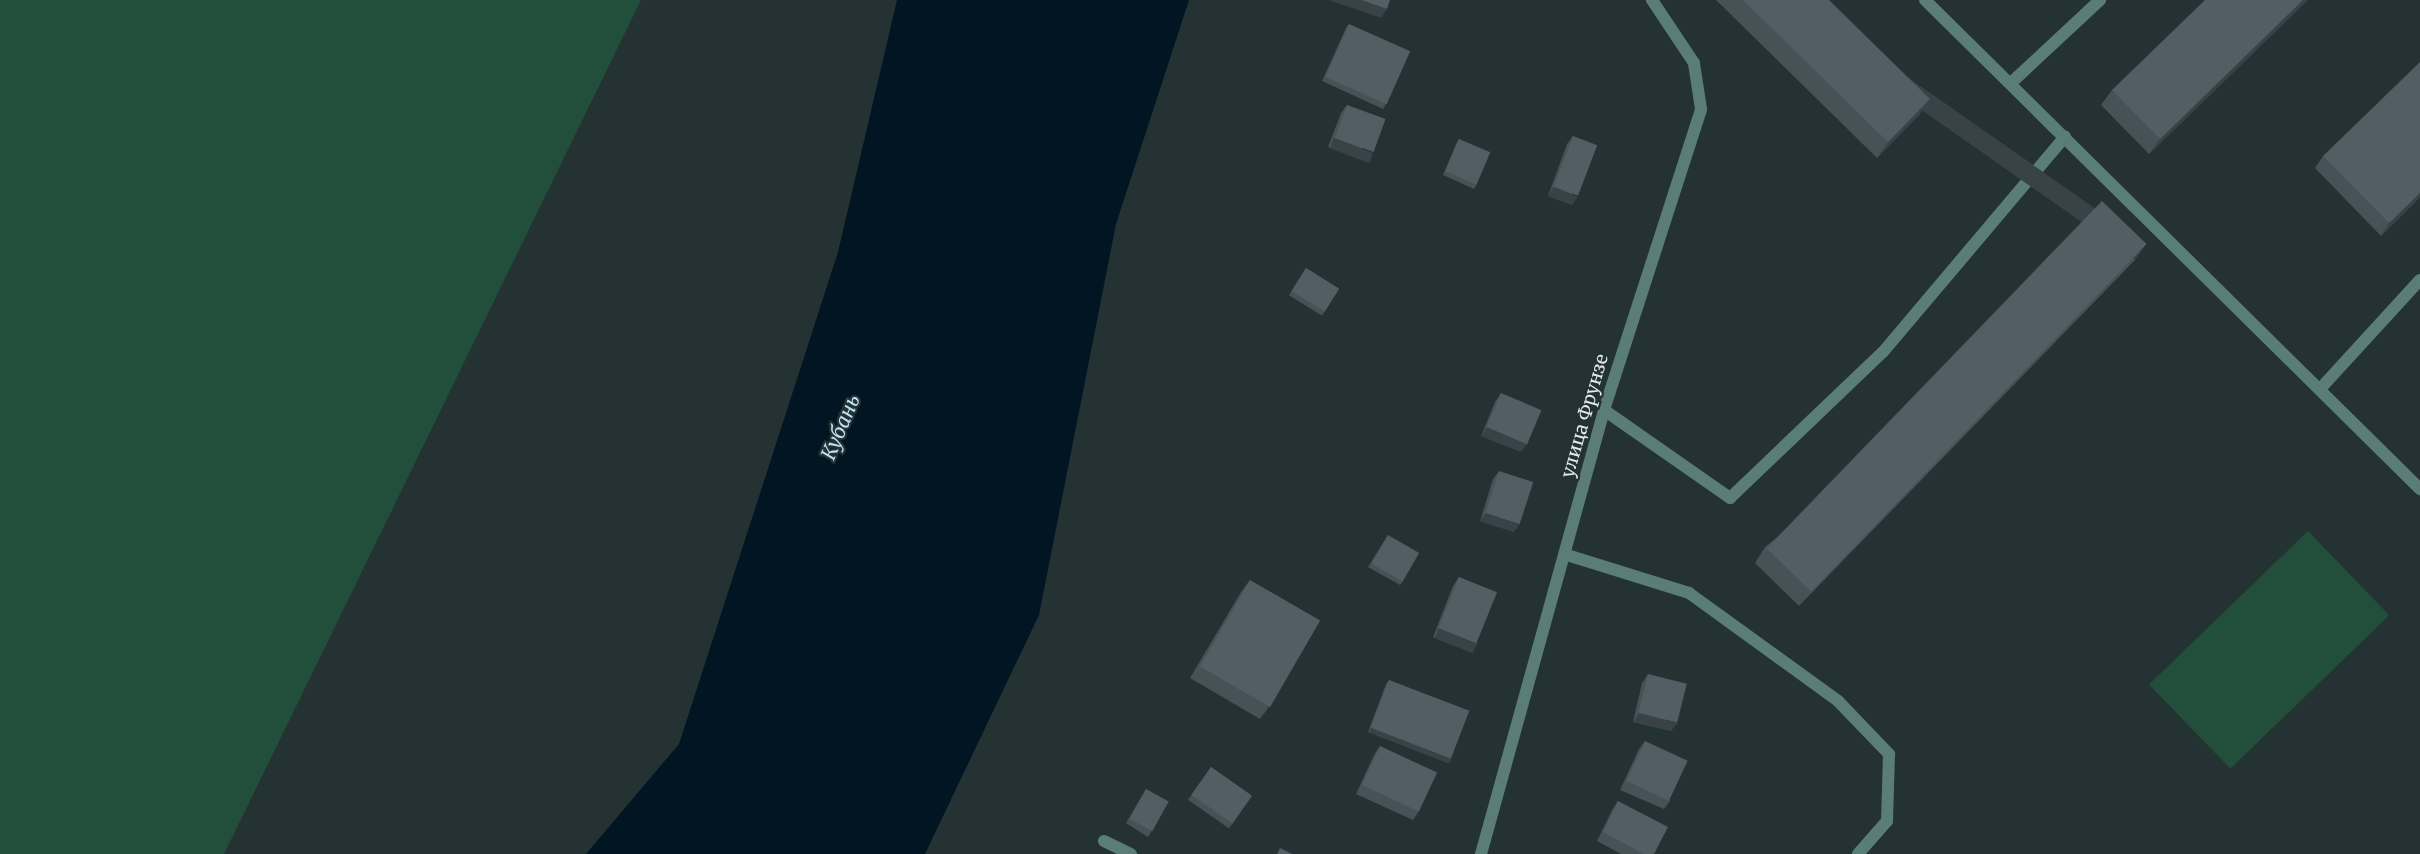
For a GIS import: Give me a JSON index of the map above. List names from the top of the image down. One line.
{"streets":{"street":["улица Фрунзе"]},"water":["Кубань"]}
